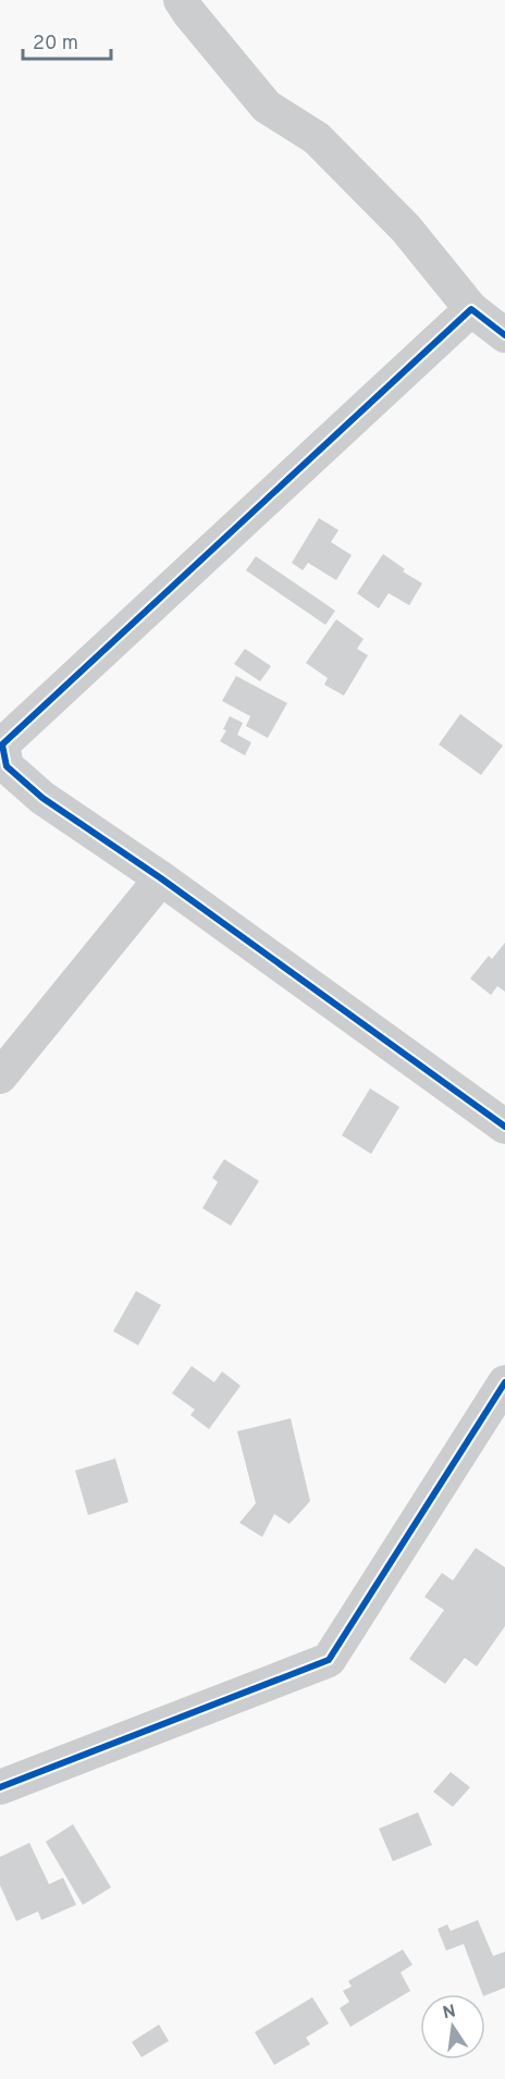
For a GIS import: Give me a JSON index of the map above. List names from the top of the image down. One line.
{"scale_bar":"20 m","north":"top"}
